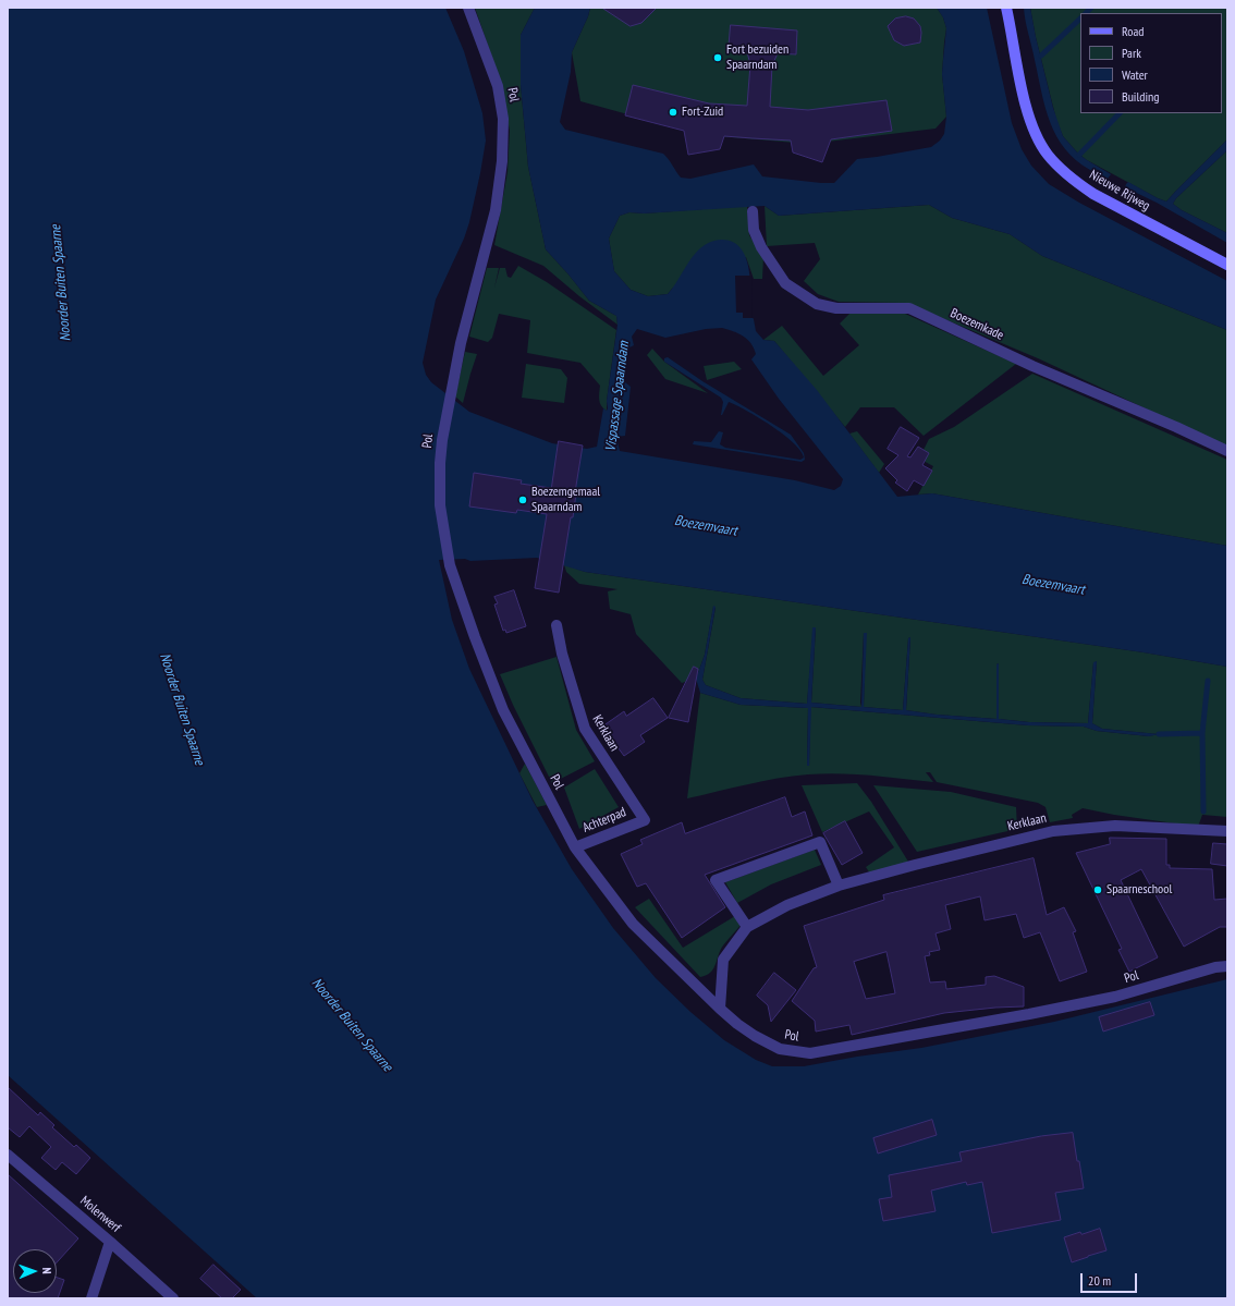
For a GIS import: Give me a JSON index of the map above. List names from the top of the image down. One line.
{"streets":{"street":["Pol","Nieuwe Rijweg","Boezemkade","Kerklaan","Achterpad","Molenwerf"]},"crossings":[["Pol","Kerklaan"],["Pol","Achterpad"],["Kerklaan","Achterpad"]],"water":["Noorder Buiten Spaarne","Vispassage Spaarndam","Boezemvaart"],"places":["Fort bezuiden Spaarndam","Fort-Zuid","Boezemgemaal Spaarndam","Spaarneschool"],"legend":["Road","Park","Water","Building"],"scale_bar":"20 m","north":"right"}
